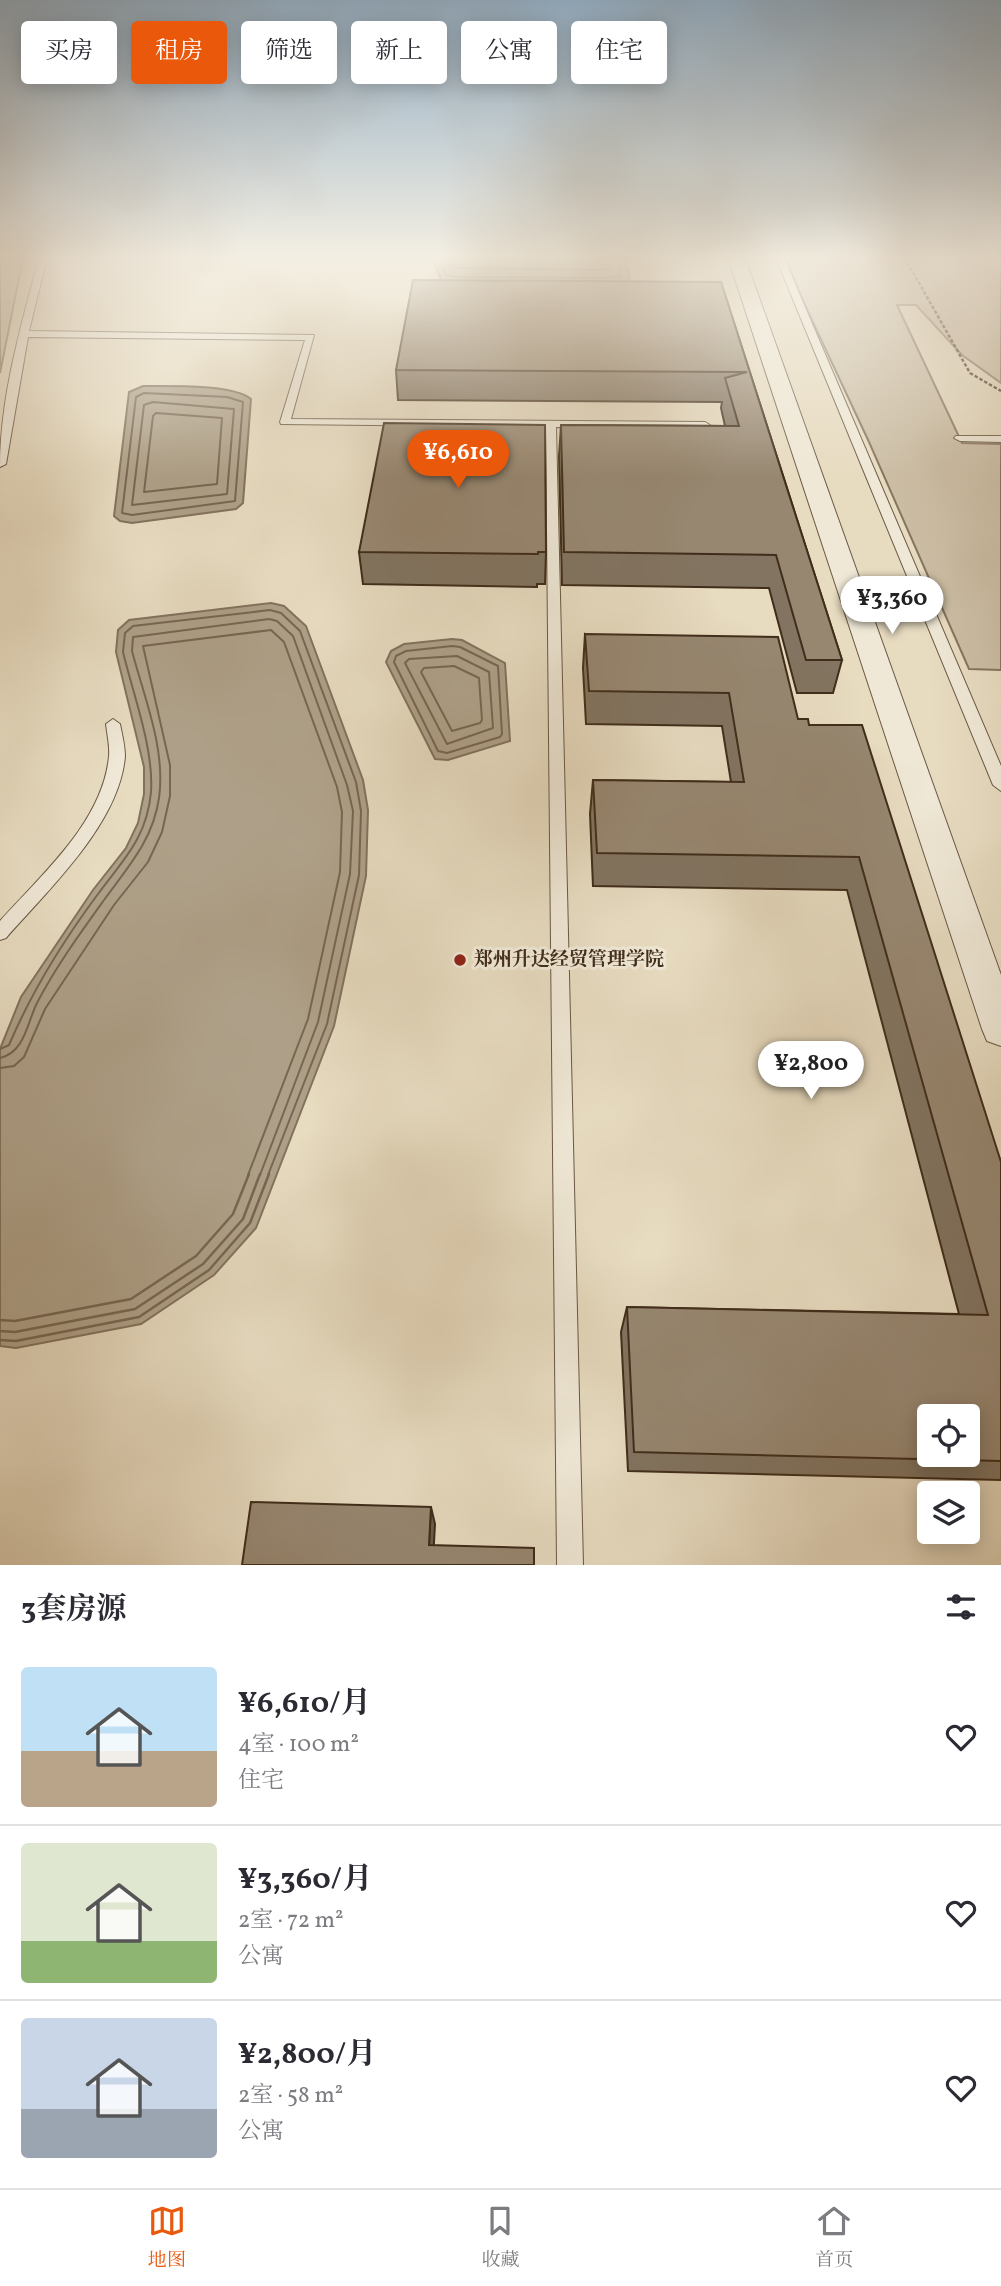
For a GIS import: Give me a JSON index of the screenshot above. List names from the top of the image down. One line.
{"places":["郑州升达经贸管理学院"],"page":{"chip":["买房","租房","筛选","新上","公寓","住宅"],"price":["¥6,610","¥3,360","¥2,800"],"heading":"3套房源","list":[{"name":"¥6,610/月","note":"4室 · 100 m² · 住宅"},{"name":"¥3,360/月","note":"2室 · 72 m² · 公寓"},{"name":"¥2,800/月","note":"2室 · 58 m² · 公寓"}],"tabs":["地图","收藏","首页"]}}
